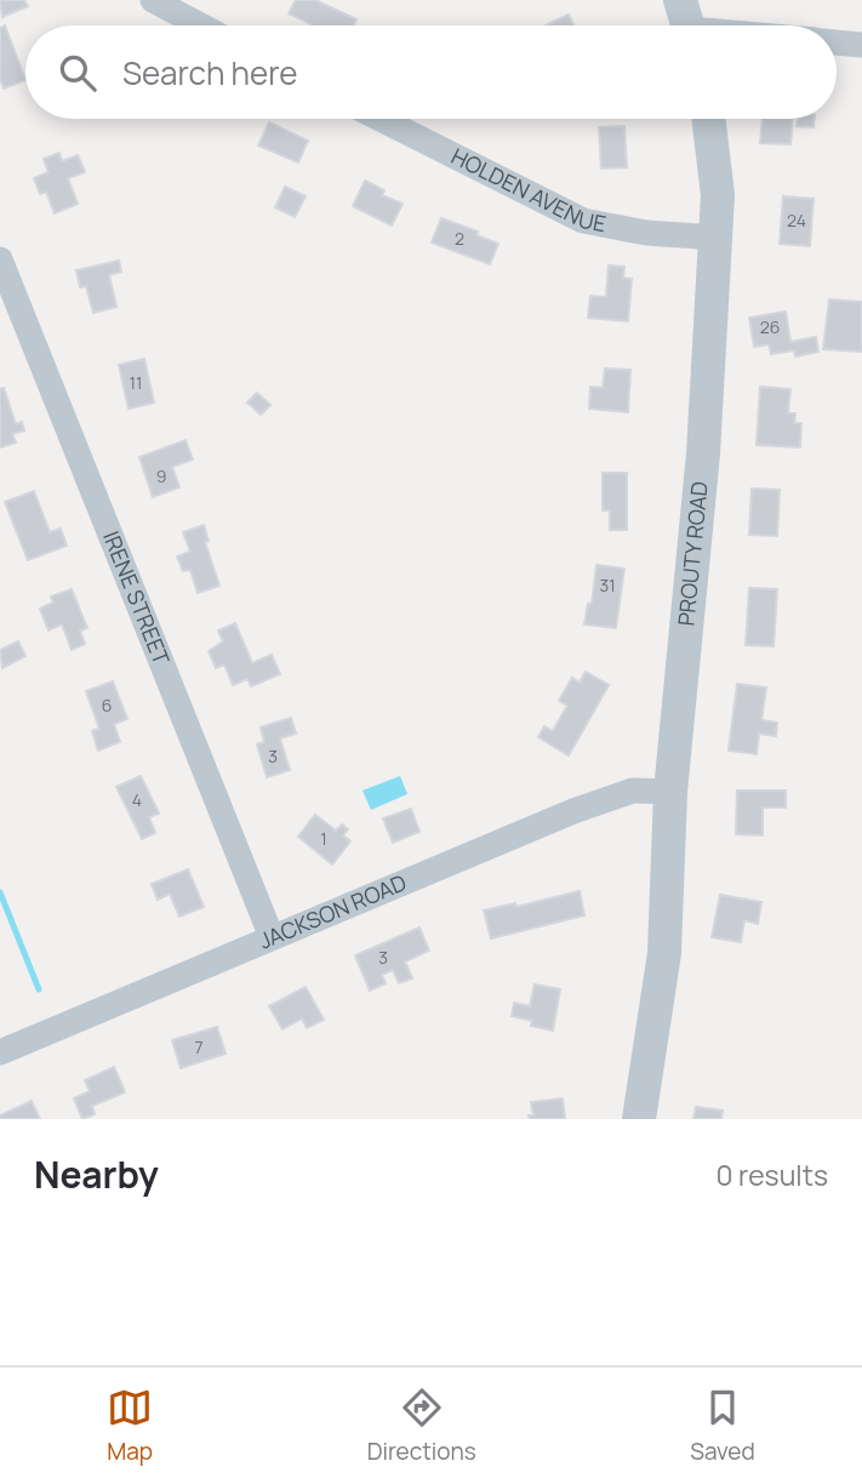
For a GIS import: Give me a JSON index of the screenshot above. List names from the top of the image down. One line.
{"streets":{"street":["HOLDEN AVENUE","PROUTY ROAD","IRENE STREET","JACKSON ROAD"]},"crossings":[["HOLDEN AVENUE","PROUTY ROAD"],["PROUTY ROAD","JACKSON ROAD"],["IRENE STREET","JACKSON ROAD"]],"house_numbers":["24","2","26","11","9","31","6","3","4","1","3","7"],"page":{"search":"Search here","heading":["Nearby","0 results"],"nav":["Map","Directions","Saved"]}}
